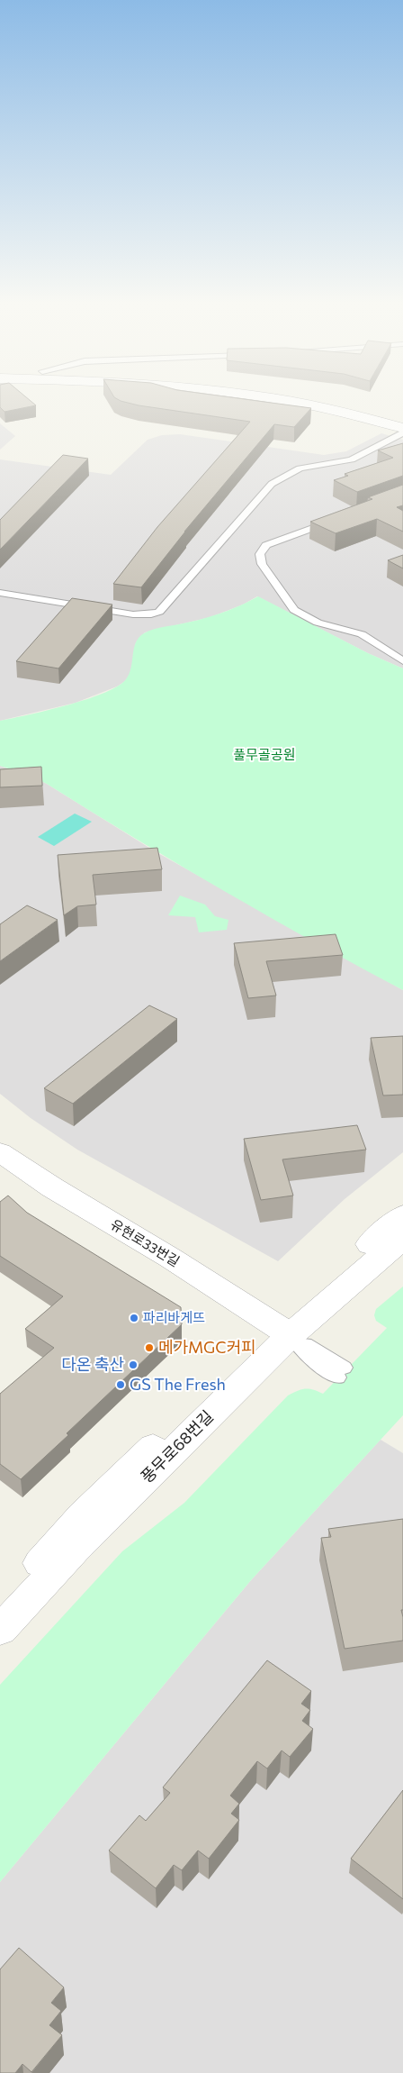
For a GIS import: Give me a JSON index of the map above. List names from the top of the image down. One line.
{"streets":{"street":["유현로33번길","풍무로68번길"]},"crossings":[["유현로33번길","풍무로68번길"]],"parks":["풀무골공원"],"places":["파리바게뜨","메가MGC커피","다온 축산","GS The Fresh"]}
